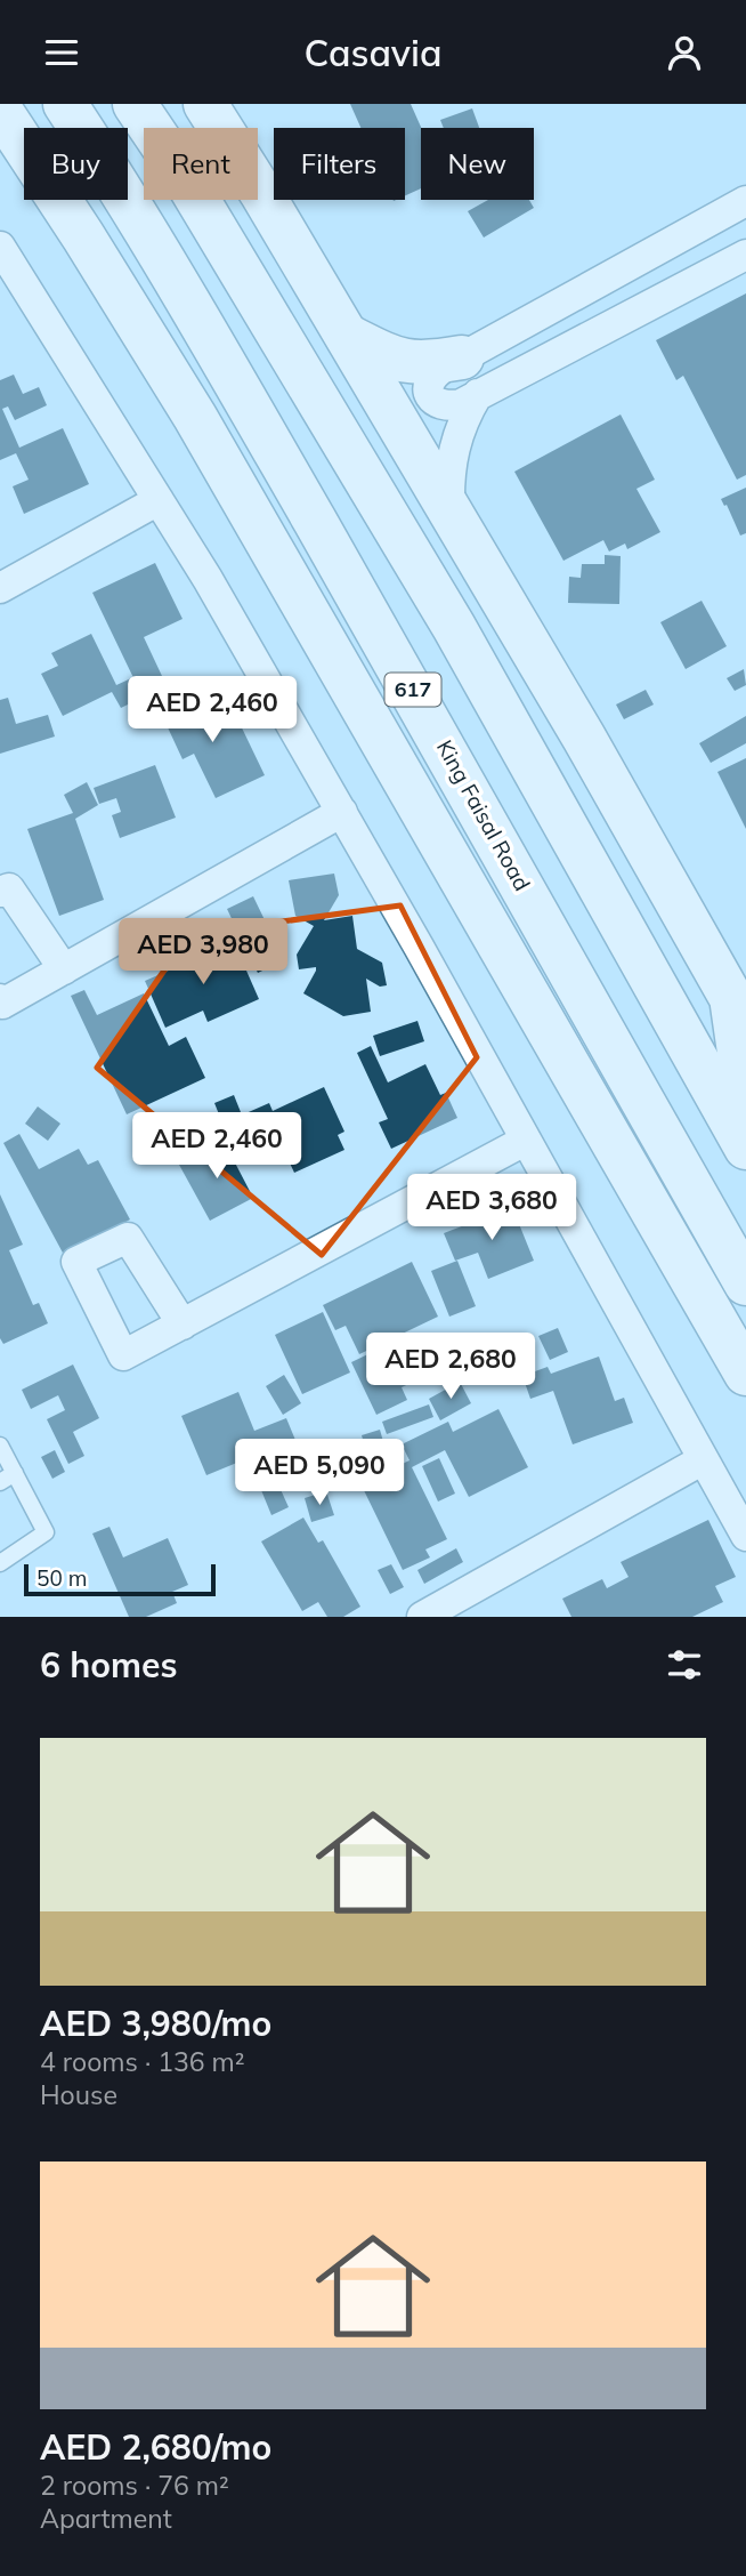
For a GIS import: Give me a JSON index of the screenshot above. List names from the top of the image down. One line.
{"streets":{"main road":["617","King Faisal Road"]},"scale_bar":"50 m","page":{"header":"Casavia","chip":["Buy","Rent","Filters","New"],"price":["AED 2,460","AED 3,980","AED 2,460","AED 3,680","AED 2,680","AED 5,090"],"scale":"50 m","heading":"6 homes","list":[{"name":"AED 3,980/mo","note":"4 rooms · 136 m² · House"},{"name":"AED 2,680/mo","note":"2 rooms · 76 m² · Apartment"}]}}
